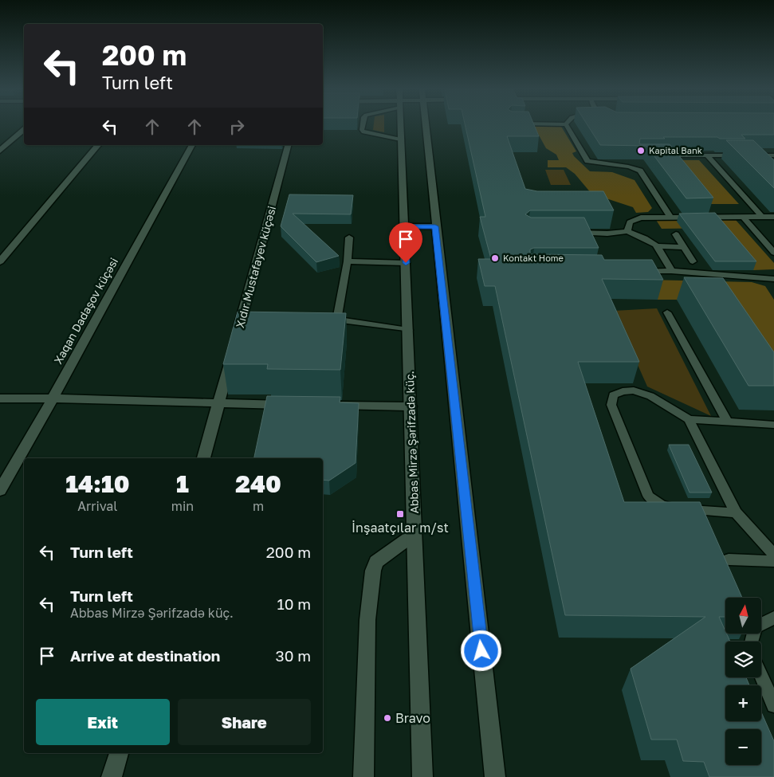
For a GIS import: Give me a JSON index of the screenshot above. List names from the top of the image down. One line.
{"streets":{"street":["Xıdır Mustafayev küçəsi","Xaqan Dadaşov küçəsi","Abbas Mirzə Şərifzadə küç."]},"places":{"other":["Kapital Bank","Kontakt Home","Bravo"],"transit":["İnşaatçılar m/st"]},"north":"top","page":{"turn":["200 m","Turn left"],"eta":["14:10","Arrival","1","min","240","m"],"list":[{"name":"Turn left","value":"200 m"},{"name":"Turn left","note":"Abbas Mirzə Şərifzadə küç.","value":"10 m"},{"name":"Arrive at destination","value":"30 m"}],"map_buttons":["+","−"],"buttons":["Exit","Share"]}}
